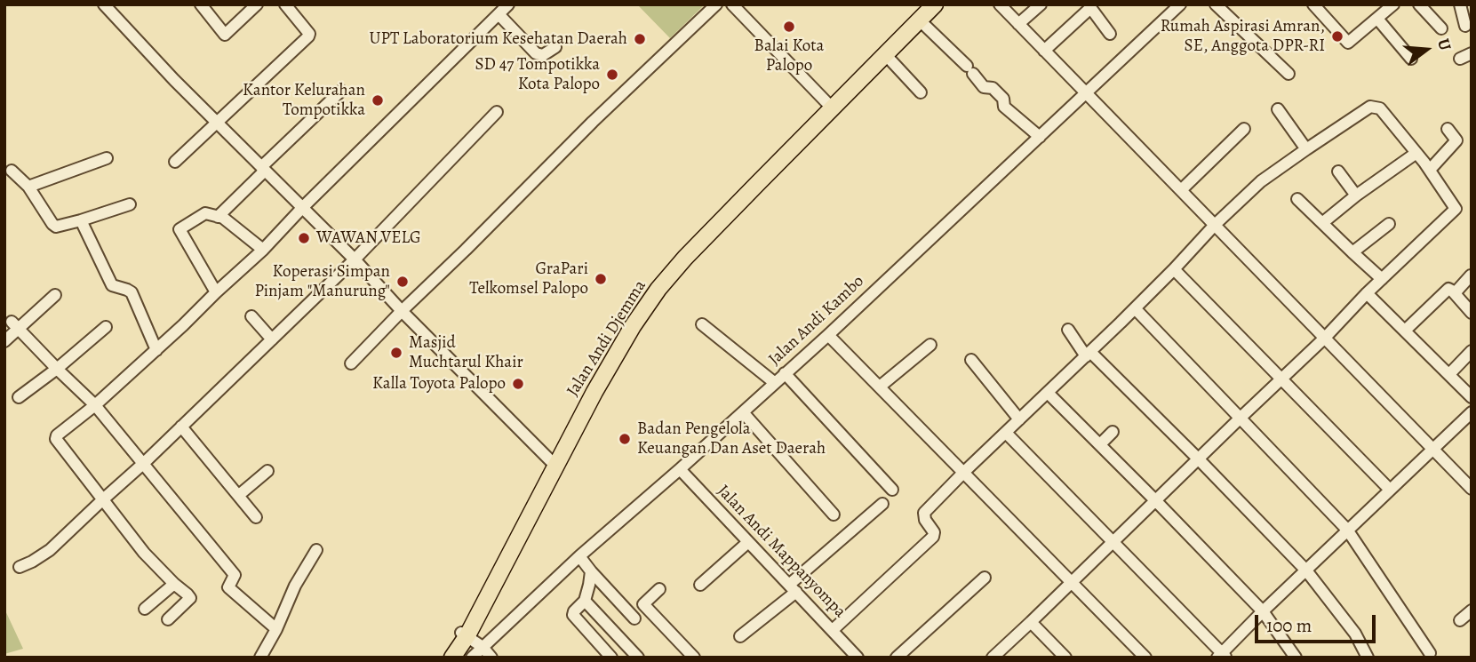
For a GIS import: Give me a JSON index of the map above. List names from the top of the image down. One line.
{"streets":{"highway":["Jalan Andi Djemma"],"street":["Jalan Andi Kambo","Jalan Andi Mappanyompa"]},"crossings":[["Jalan Andi Kambo","Jalan Andi Mappanyompa"]],"places":["Balai Kota Palopo","Rumah Aspirasi Amran, SE, Anggota DPR-RI","UPT Laboratorium Kesehatan Daerah","SD 47 Tompotikka Kota Palopo","Kantor Kelurahan Tompotikka","WAWAN VELG","GraPari Telkomsel Palopo","Koperasi Simpan Pinjam \"Manurung\"","Masjid Muchtarul Khair","Kalla Toyota Palopo","Badan Pengelola Keuangan Dan Aset Daerah"],"scale_bar":"100 m","north":"right"}
